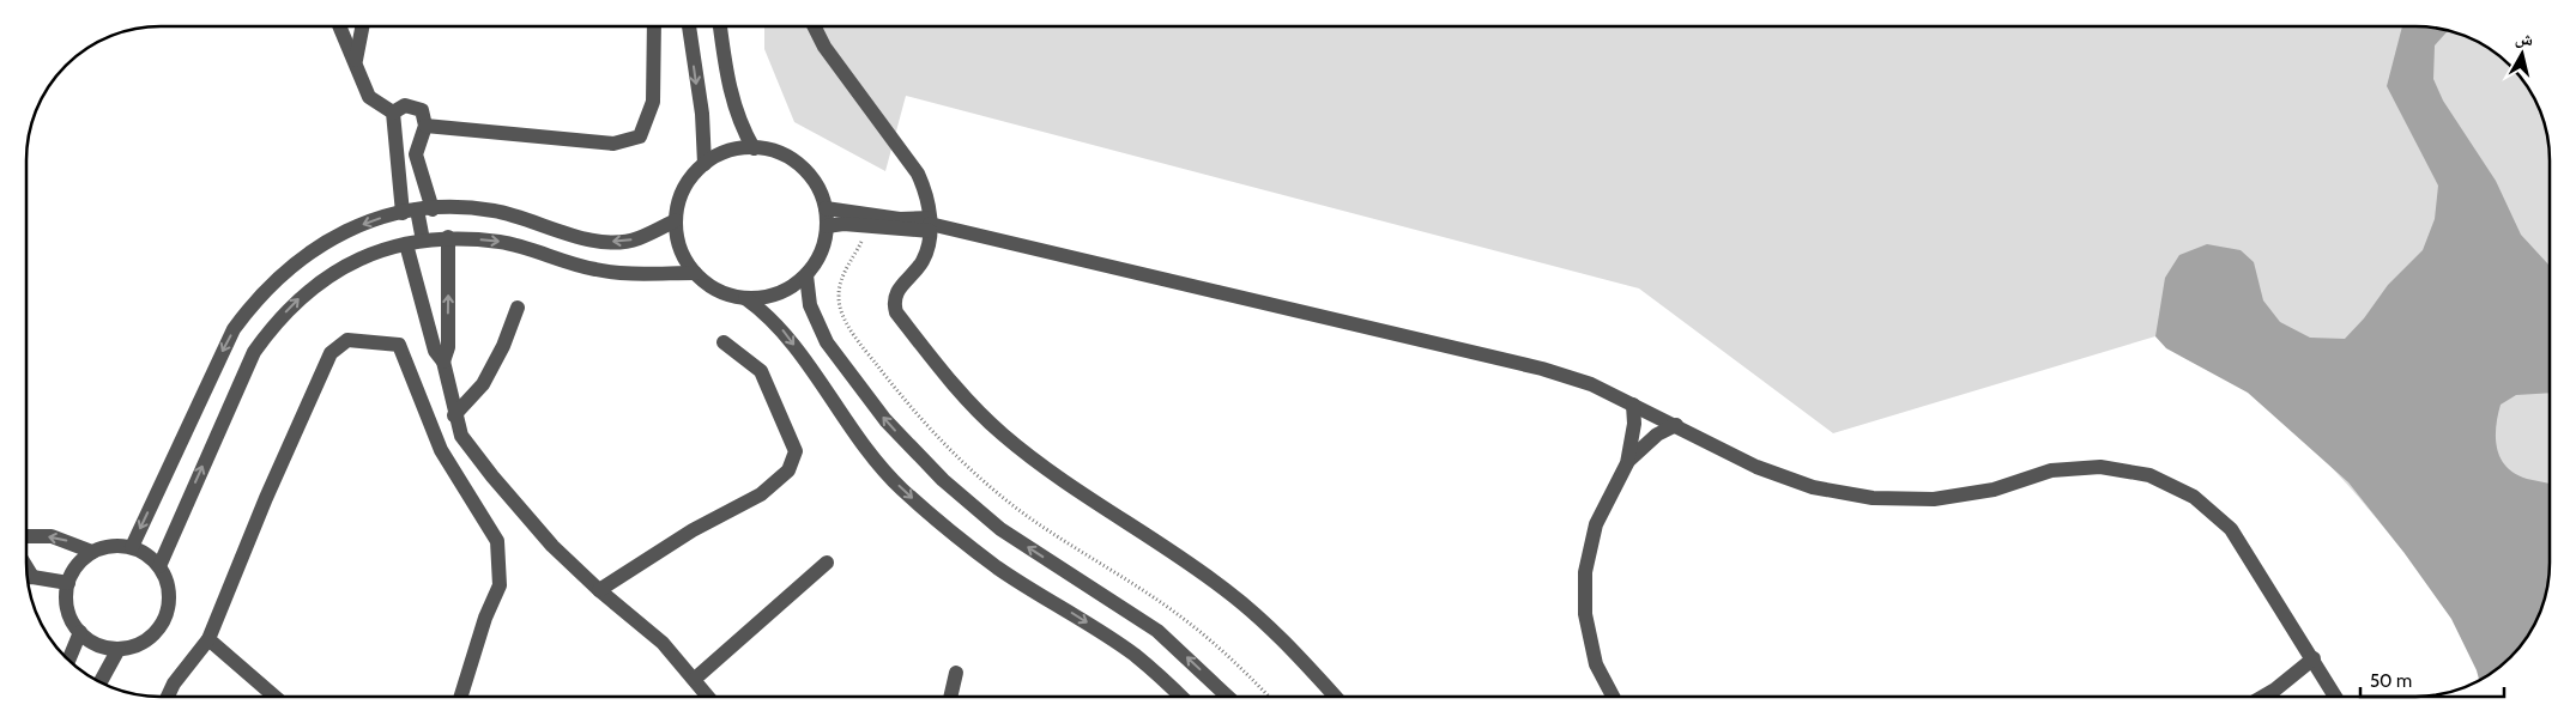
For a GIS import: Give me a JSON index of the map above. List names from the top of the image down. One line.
{"scale_bar":"50 m","north":"top"}
